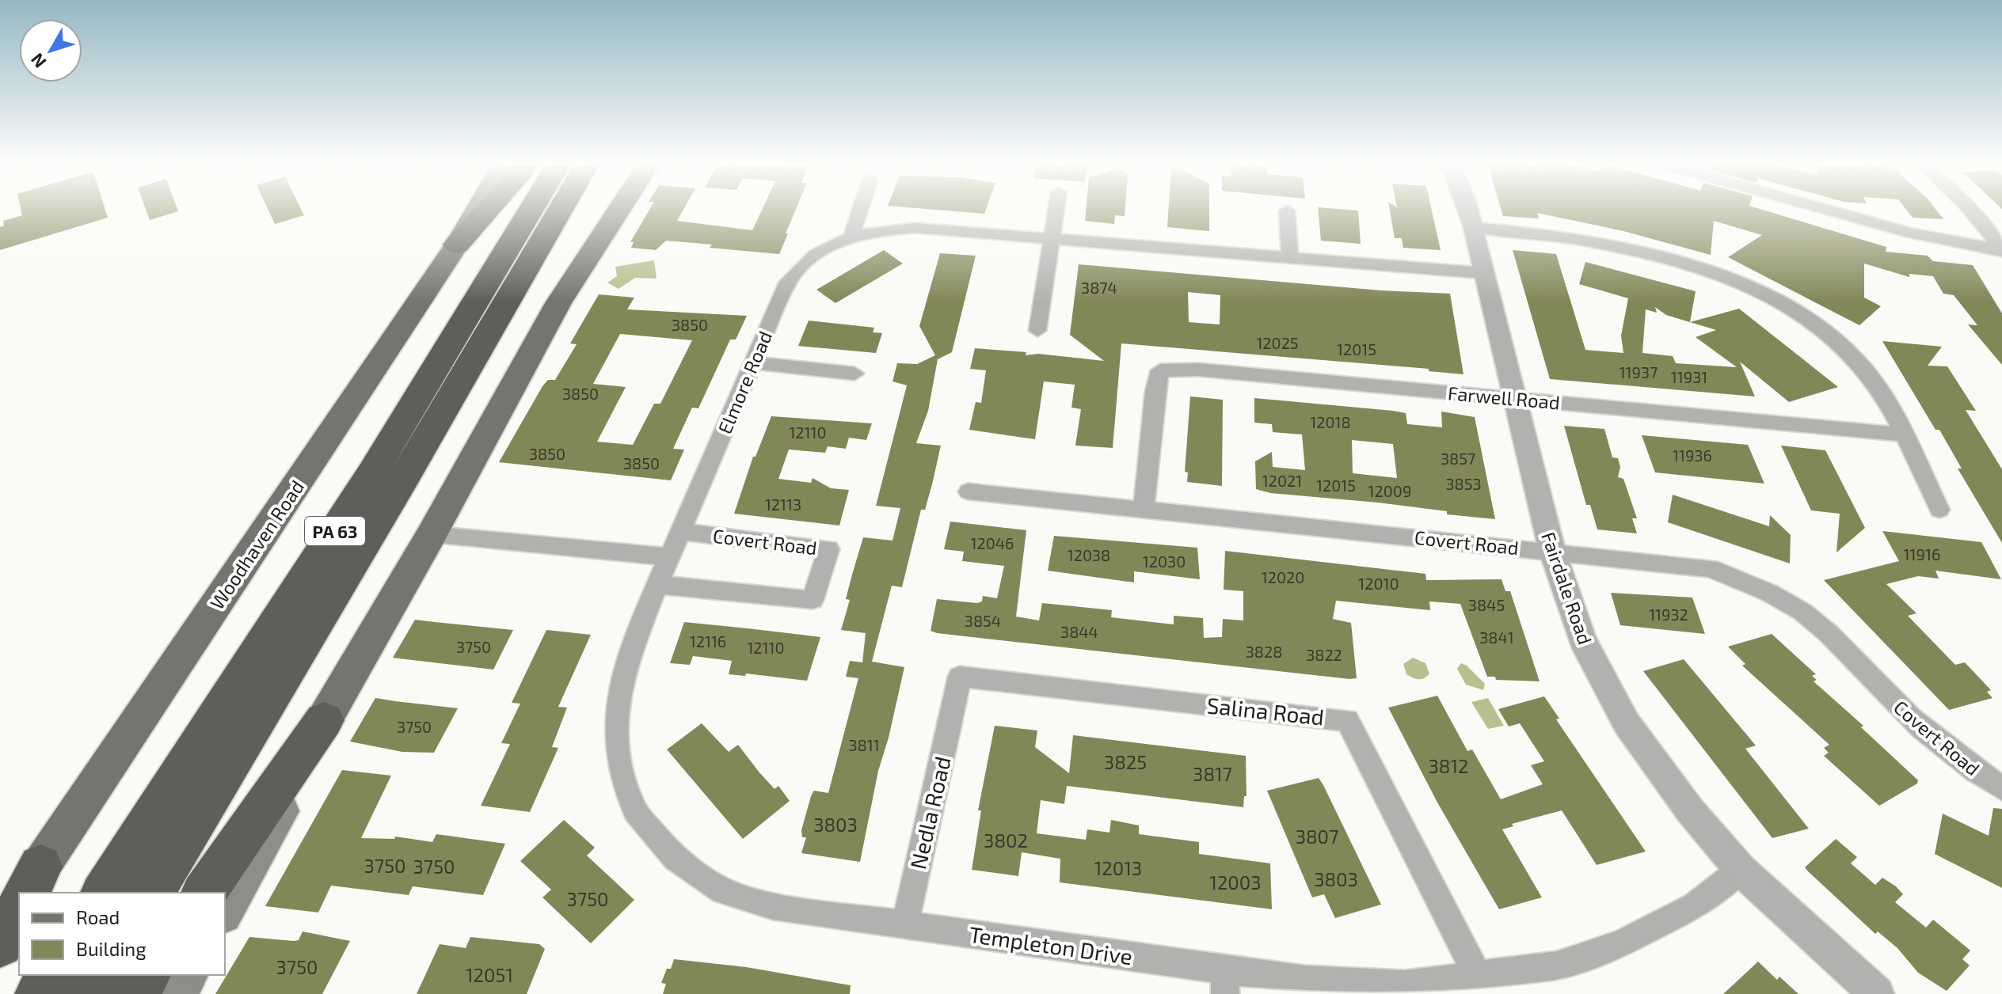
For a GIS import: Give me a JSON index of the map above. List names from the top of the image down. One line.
{"streets":{"highway":["PA 63"],"main road":["Woodhaven Road"],"street":["Elmore Road","Farwell Road","Covert Road","Fairdale Road","Salina Road","Nedla Road","Templeton Drive"]},"crossings":[["Elmore Road","Covert Road"],["Elmore Road","Templeton Drive"],["Farwell Road","Covert Road"],["Farwell Road","Fairdale Road"],["Covert Road","Fairdale Road"],["Covert Road","Templeton Drive"],["Fairdale Road","Templeton Drive"],["Salina Road","Nedla Road"],["Salina Road","Templeton Drive"],["Nedla Road","Templeton Drive"]],"house_numbers":["3874","3850","12025","12015","11937","11931","3850","12018","12110","3850","11936","3857","3850","12021","3853","12015","12009","12113","12046","11916","12038","12030","12020","12010","3845","11932","3854","3844","3841","12116","3750","12110","3828","3822","3750","3811","3825","3812","3817","3803","3807","3802","3750","3750","12013","3803","12003","3750","3750","12051"],"legend":["Road","Building"],"north":"bottom left"}
